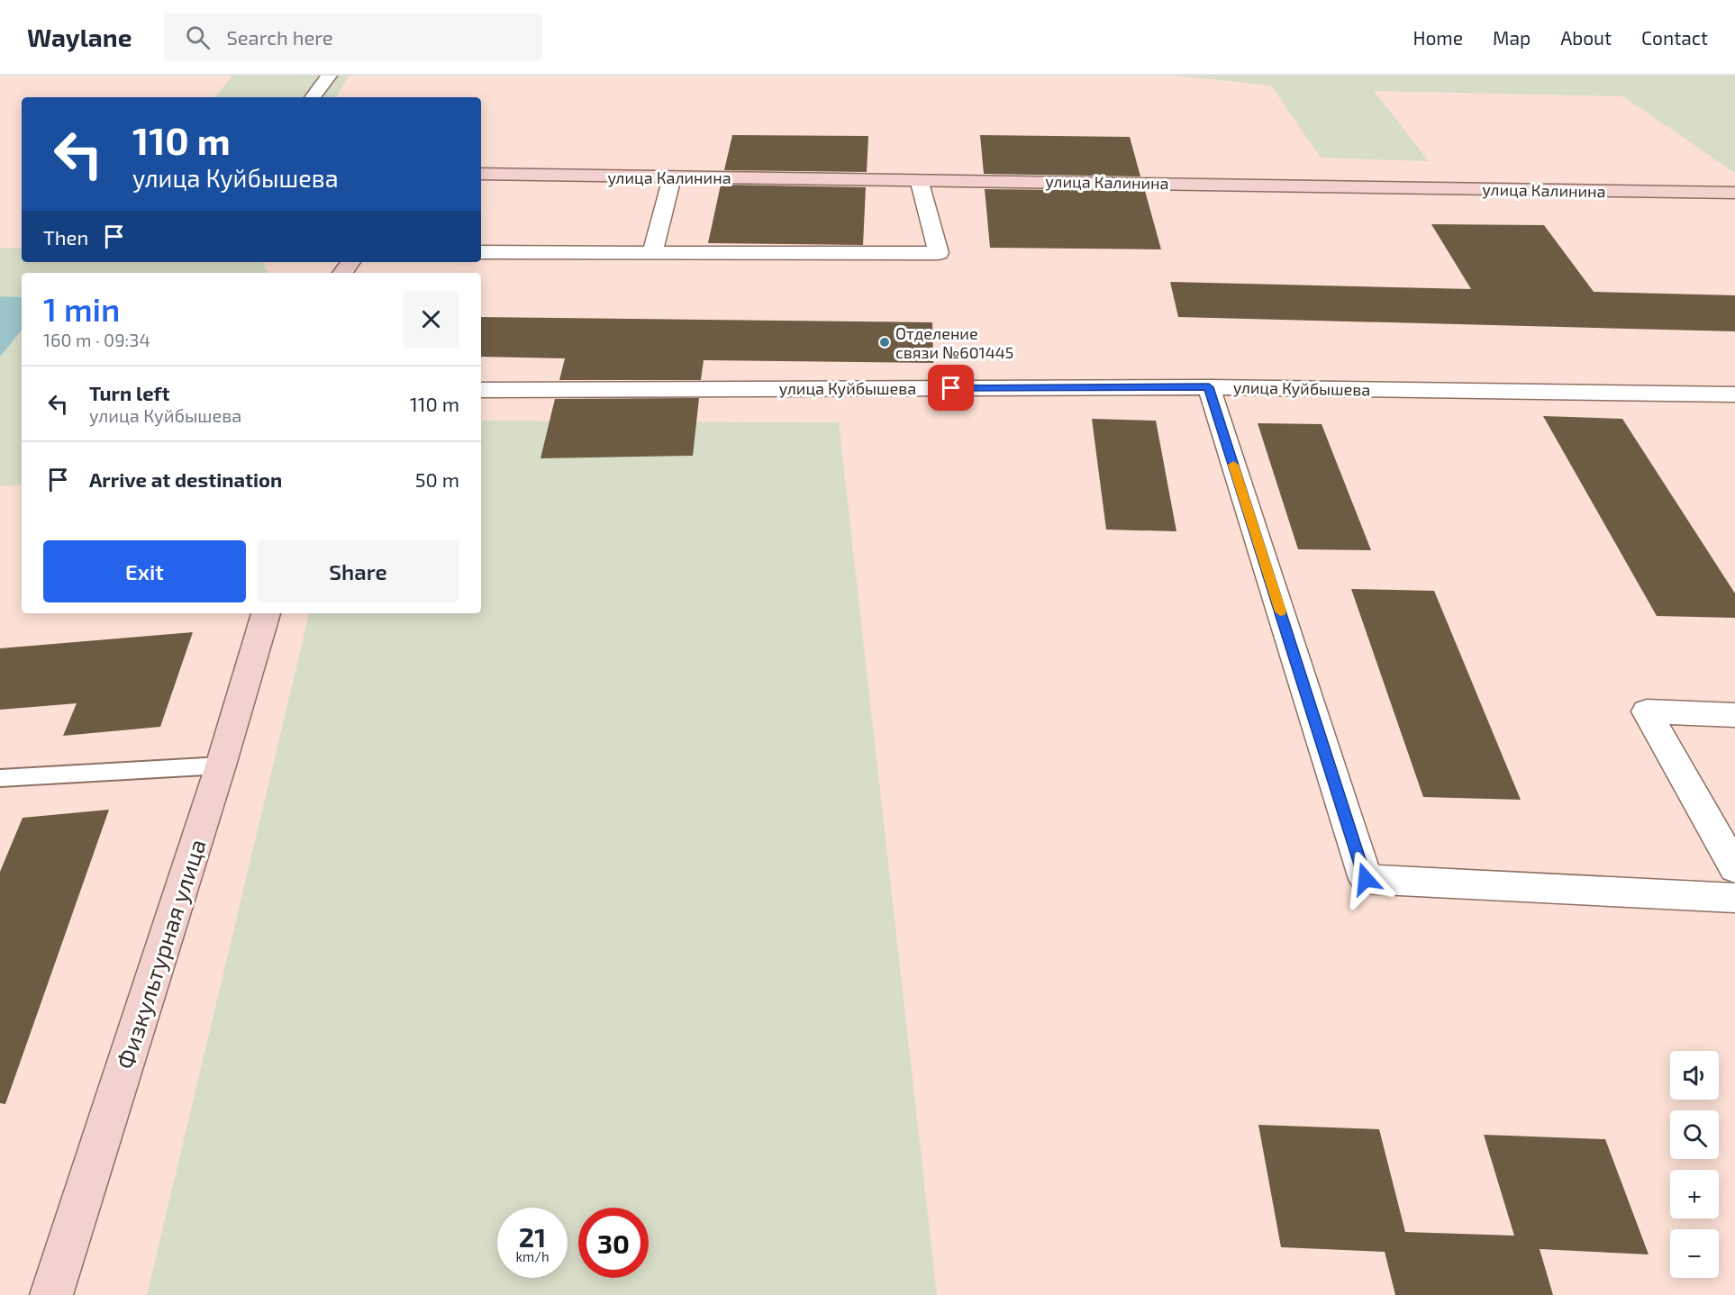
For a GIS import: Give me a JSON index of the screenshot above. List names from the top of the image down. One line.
{"streets":{"main road":["улица Калинина","Физкультурная улица"],"street":["улица Куйбышева"]},"places":["Отделение связи №601445"],"page":{"header":"Waylane","search":"Search here","nav":["Home","Map","About","Contact"],"turn":["110 m","улица Куйбышева"],"then":"Then","heading":["1 min","160 m · 09:34"],"list":[{"name":"Turn left","note":"улица Куйбышева","value":"110 m"},{"name":"Arrive at destination","value":"50 m"}],"buttons":["Exit","Share"],"map_buttons":["+","−"],"speed":"21 km/h","limit":"30"}}
